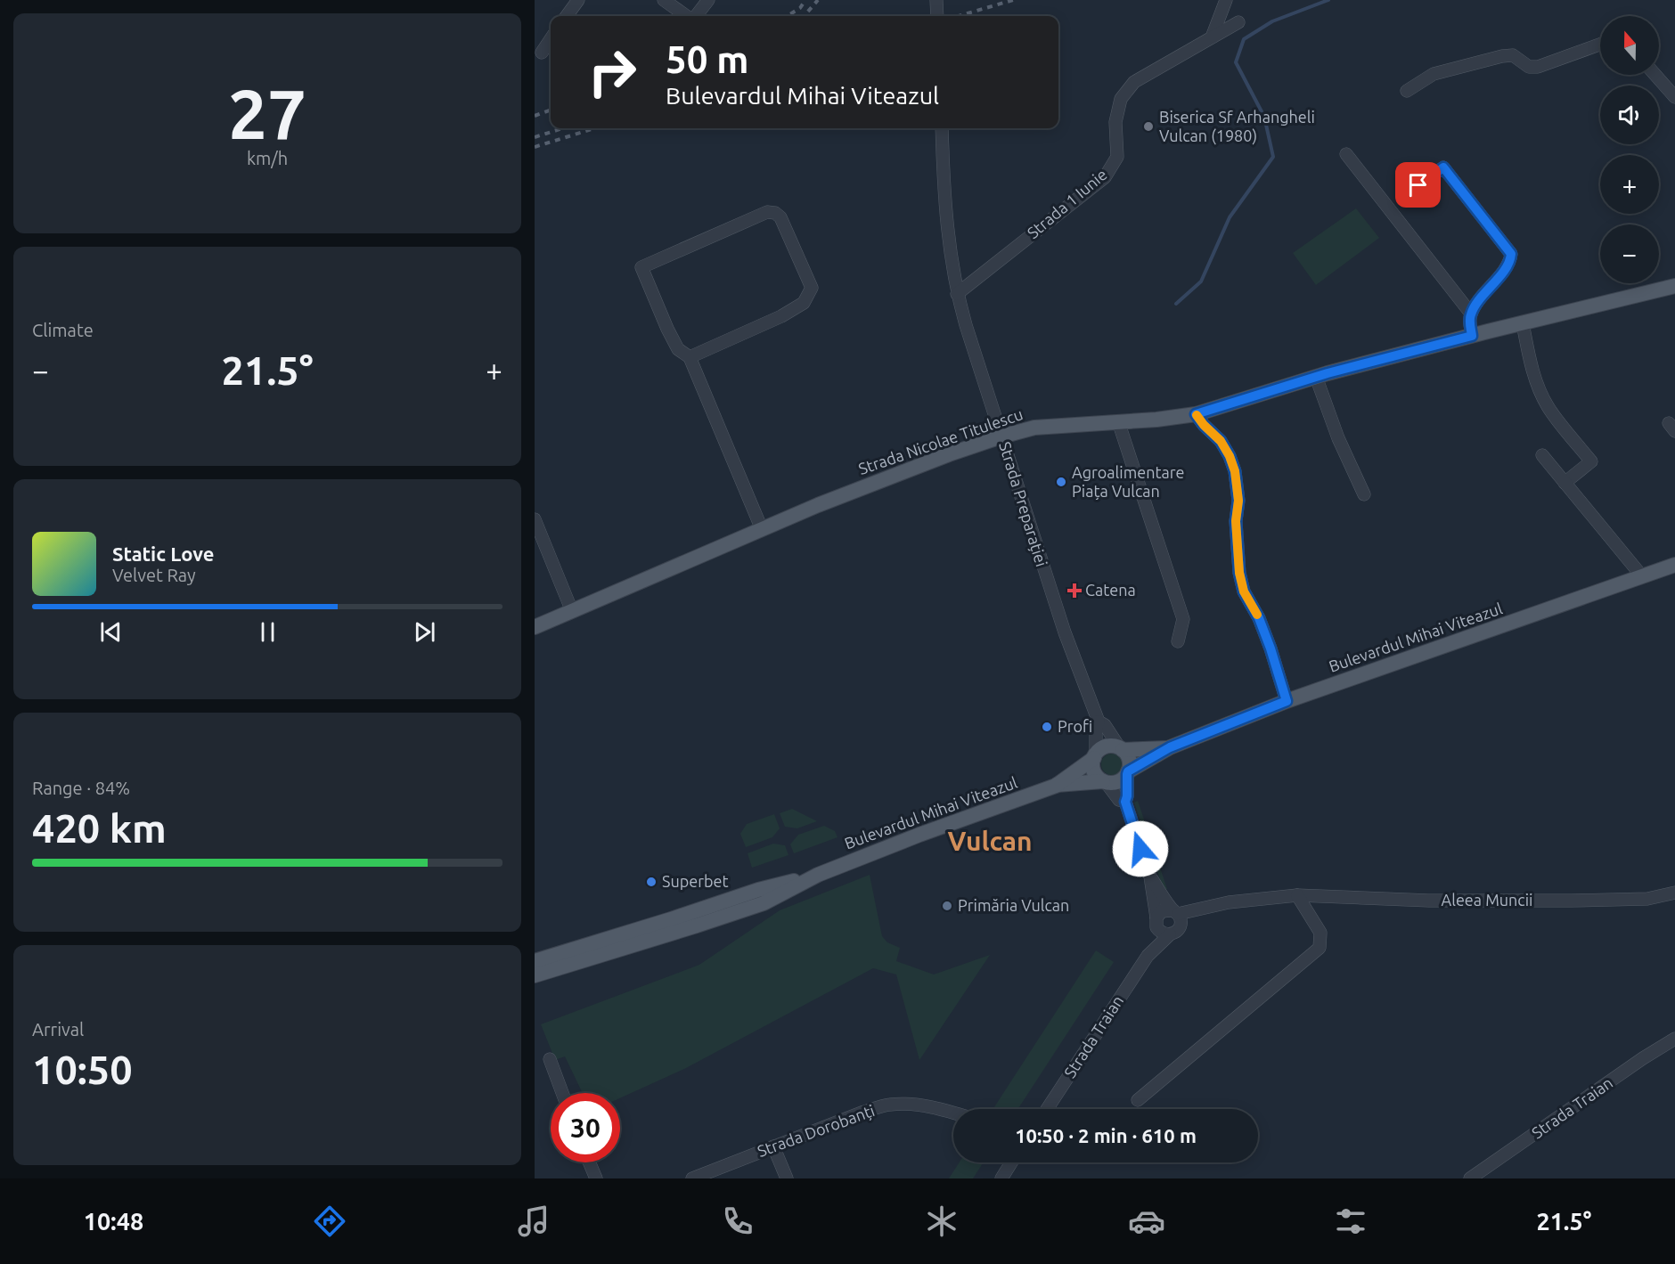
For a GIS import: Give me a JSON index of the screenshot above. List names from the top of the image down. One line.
{"streets":{"main road":["Strada Nicolae Titulescu","Bulevardul Mihai Viteazul"],"street":["Strada 1 Iunie","Strada Preparației","Aleea Muncii","Strada Traian","Strada Dorobanți"]},"crossings":[["Strada 1 Iunie","Strada Preparației"],["Strada Nicolae Titulescu","Strada Preparației"],["Strada Preparației","Bulevardul Mihai Viteazul"],["Strada Preparației","Strada Traian"],["Bulevardul Mihai Viteazul","Strada Traian"],["Aleea Muncii","Strada Traian"]],"districts":["Vulcan"],"places":{"other":["Biserica Sf Arhangheli Vulcan (1980)","Agroalimentare Piața Vulcan","Profi","Superbet","Primăria Vulcan"],"health":["Catena"]},"north":"top","page":{"tile":[["27","km/h"],"Climate",["Range · 84%","420 km"],["Arrival","10:50"]],"map_buttons":["+","−"],"turn":["50 m","Bulevardul Mihai Viteazul"],"heat":["−","21.5°","+"],"song":["Static Love","Velvet Ray"],"limit":"30","trip":"10:50 · 2 min · 610 m","tabs":["10:48","21.5°"]}}
